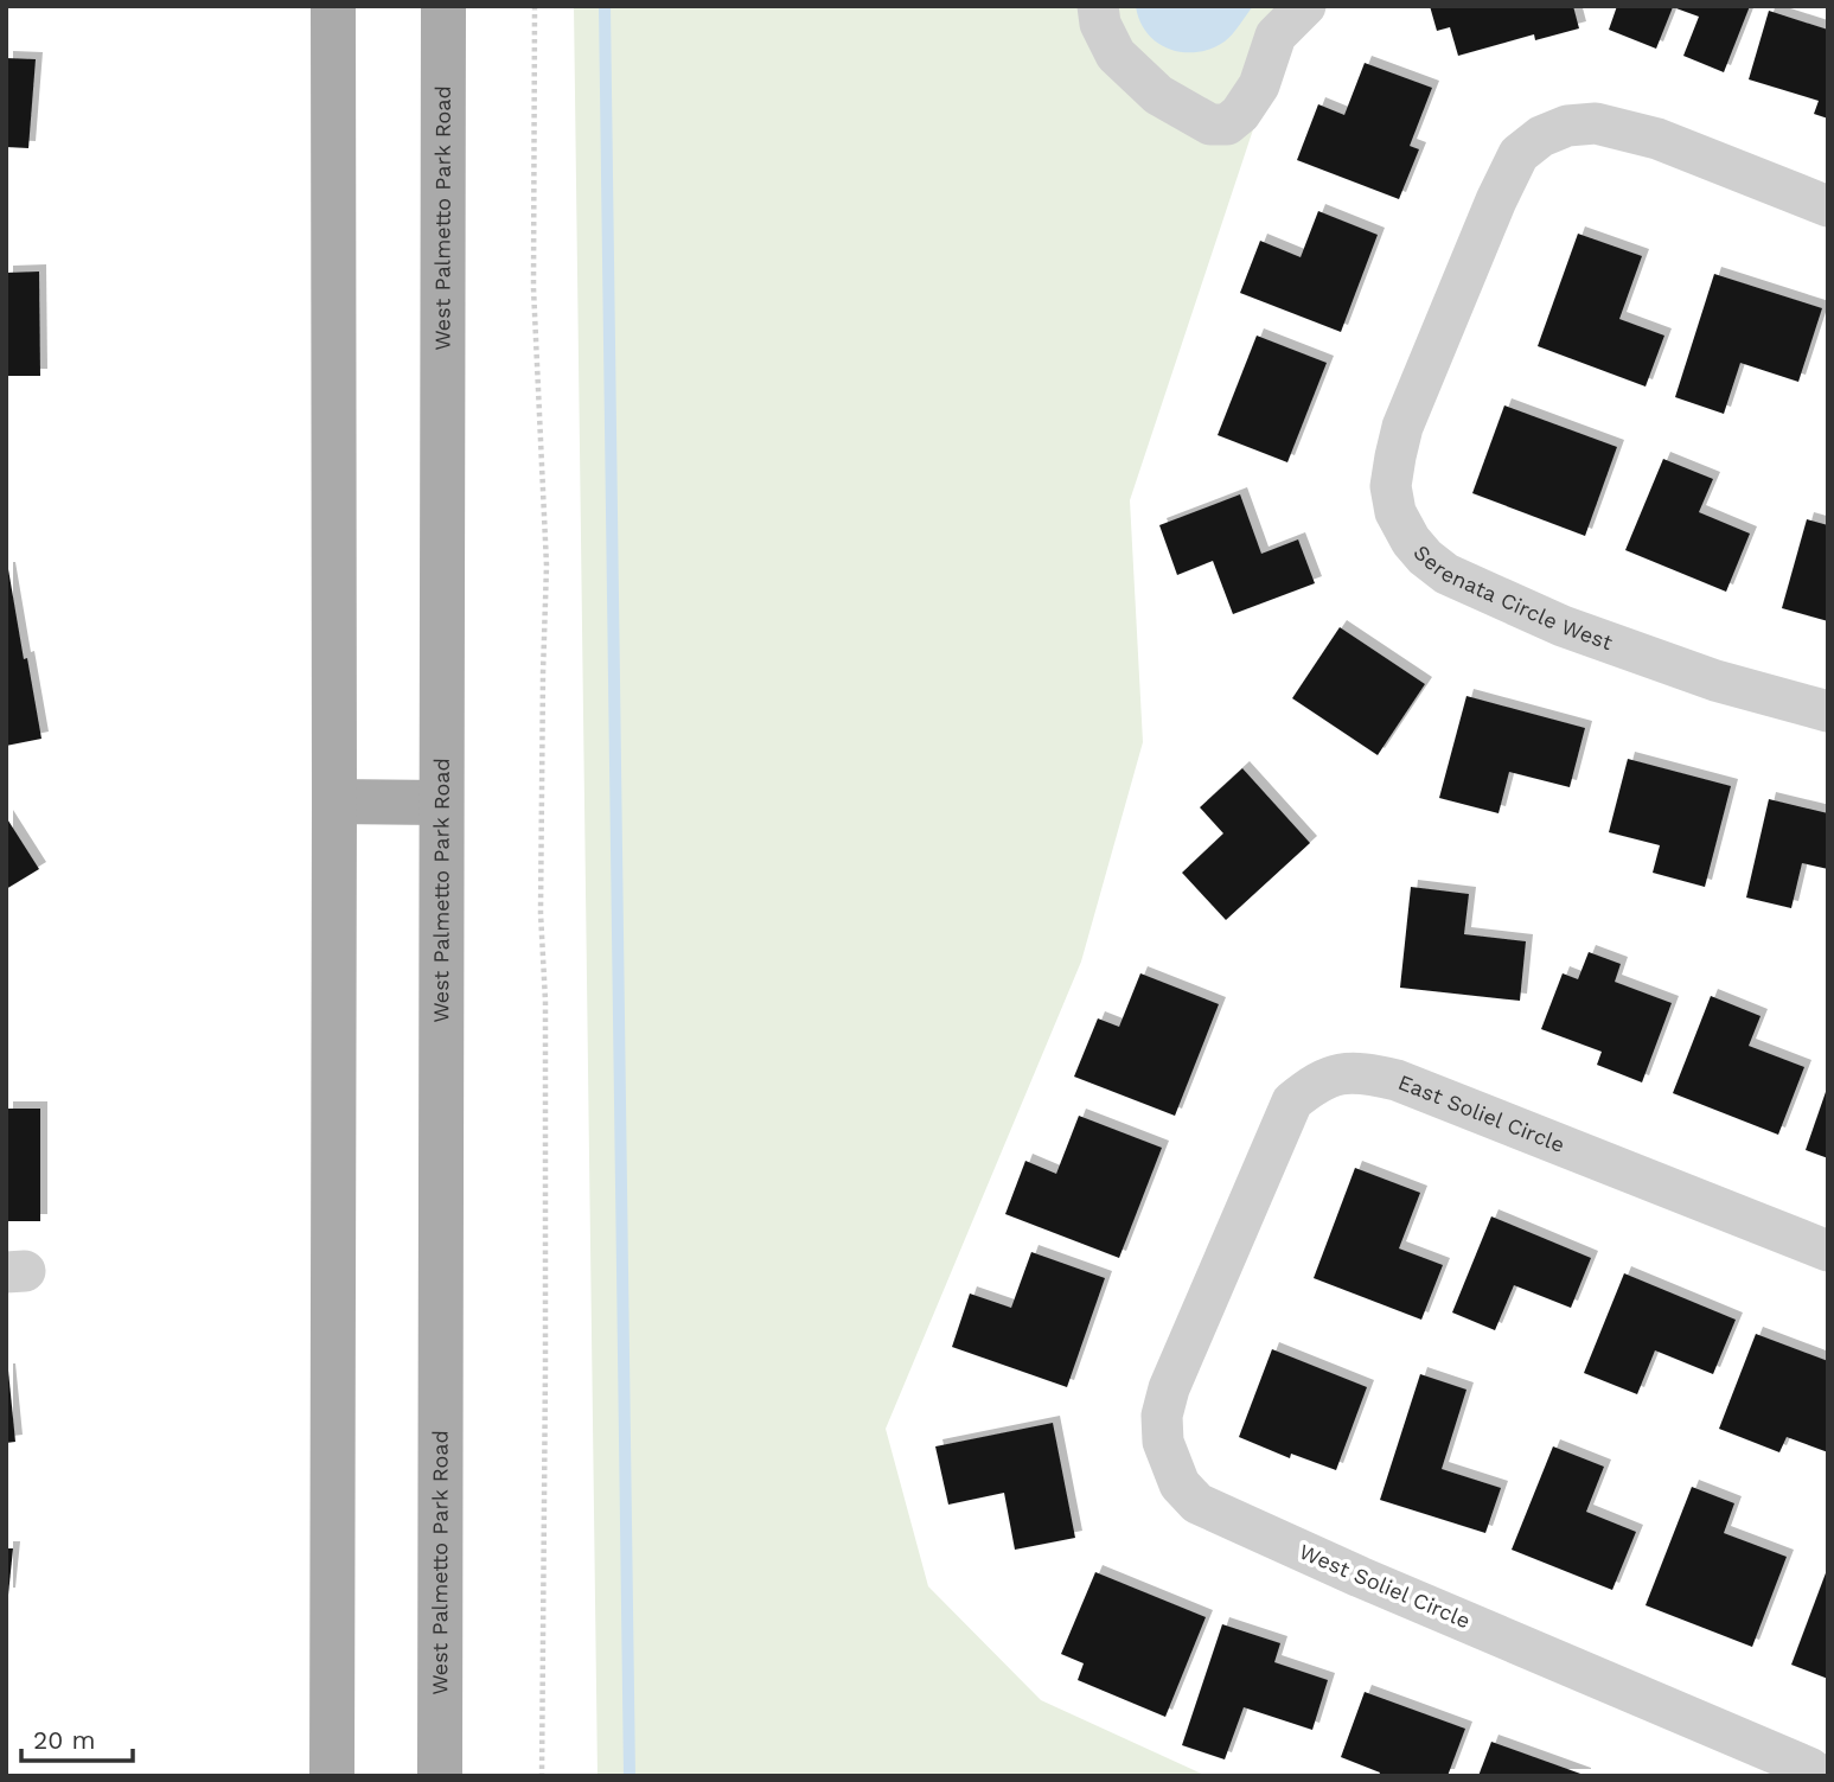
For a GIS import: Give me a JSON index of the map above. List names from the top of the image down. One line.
{"streets":{"main road":["West Palmetto Park Road"],"street":["Serenata Circle West","East Soliel Circle","West Soliel Circle"]},"crossings":[["East Soliel Circle","West Soliel Circle"]],"scale_bar":"20 m"}
